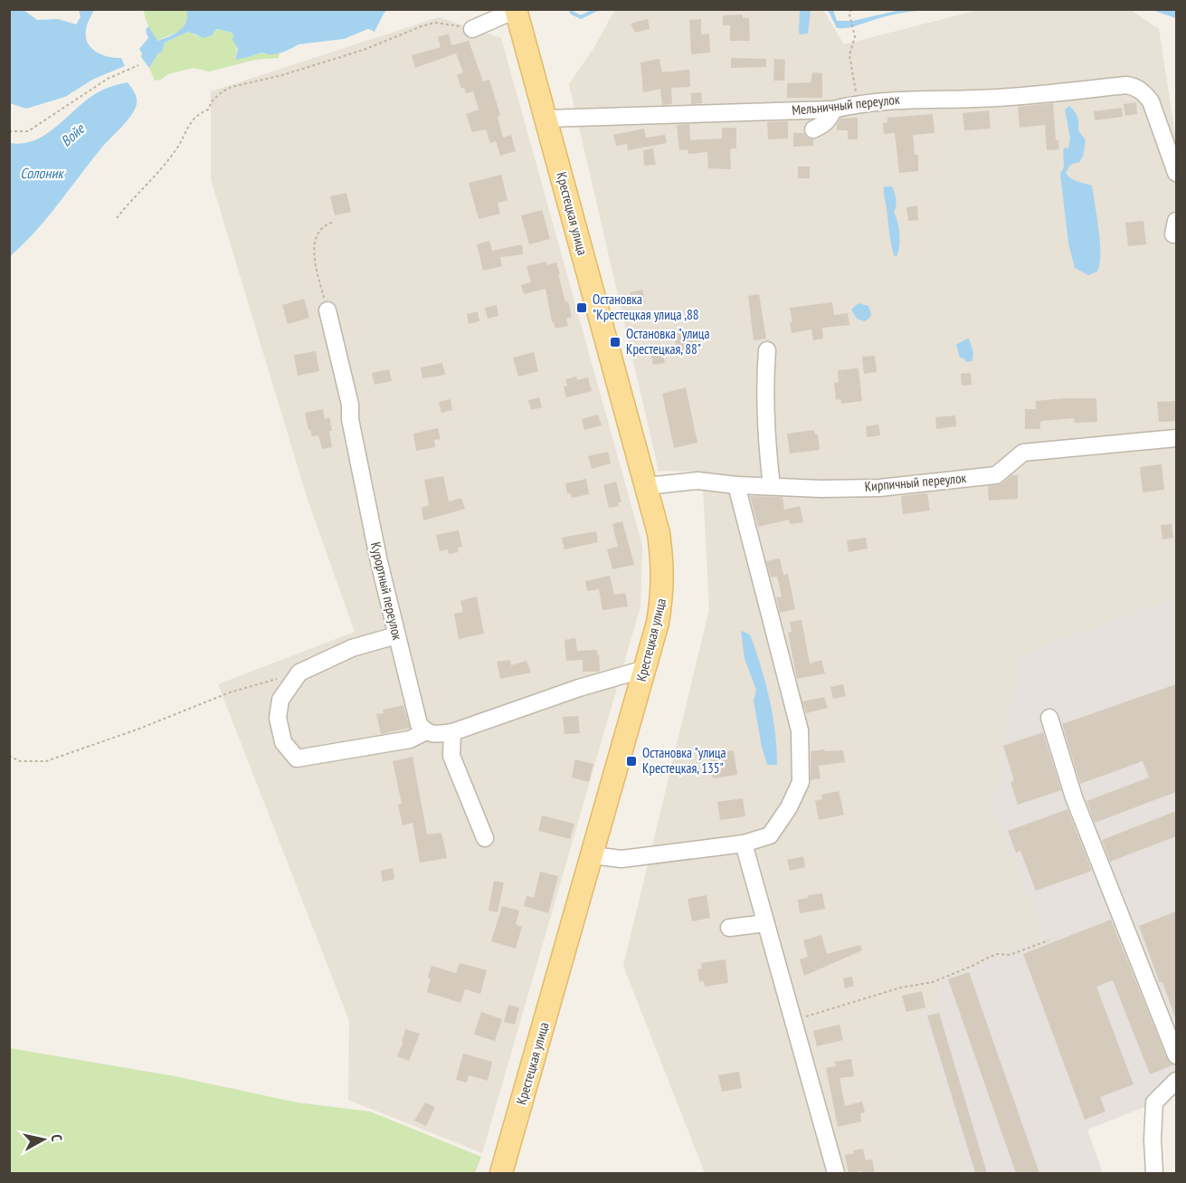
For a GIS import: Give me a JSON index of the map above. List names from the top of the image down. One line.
{"streets":{"main road":["Крестецкая улица"],"street":["Мельничный переулок","Кирпичный переулок","Курортный переулок"]},"crossings":[["Мельничный переулок","Крестецкая улица"],["Крестецкая улица","Кирпичный переулок"]],"water":["Войе","Солоник"],"places":{"transit":["Остановка \"Крестецкая улица ,88","Остановка \"улица Крестецкая, 88\"","Остановка \"улица Крестецкая, 135\""]},"north":"right"}
